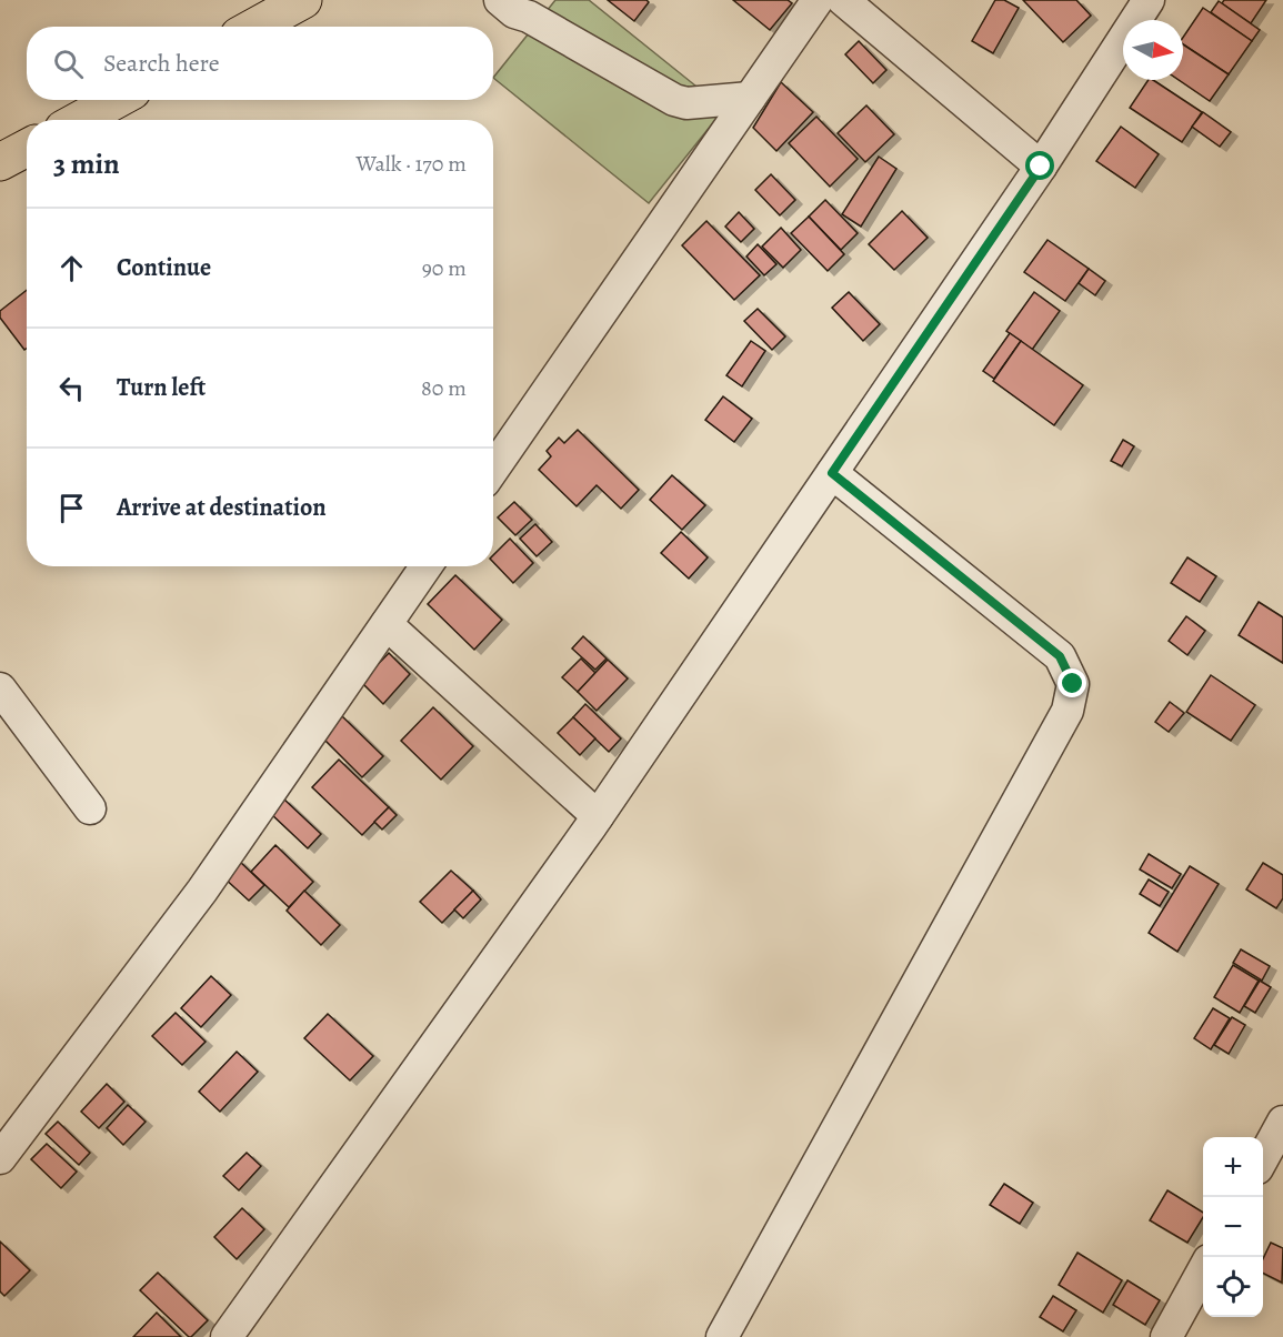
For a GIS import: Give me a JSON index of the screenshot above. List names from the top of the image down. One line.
{"north":"right","page":{"search":"Search here","heading":["3 min","Walk · 170 m"],"list":[["Continue","90 m"],["Turn left","80 m"],"Arrive at destination"],"map_buttons":["+","−"]}}
